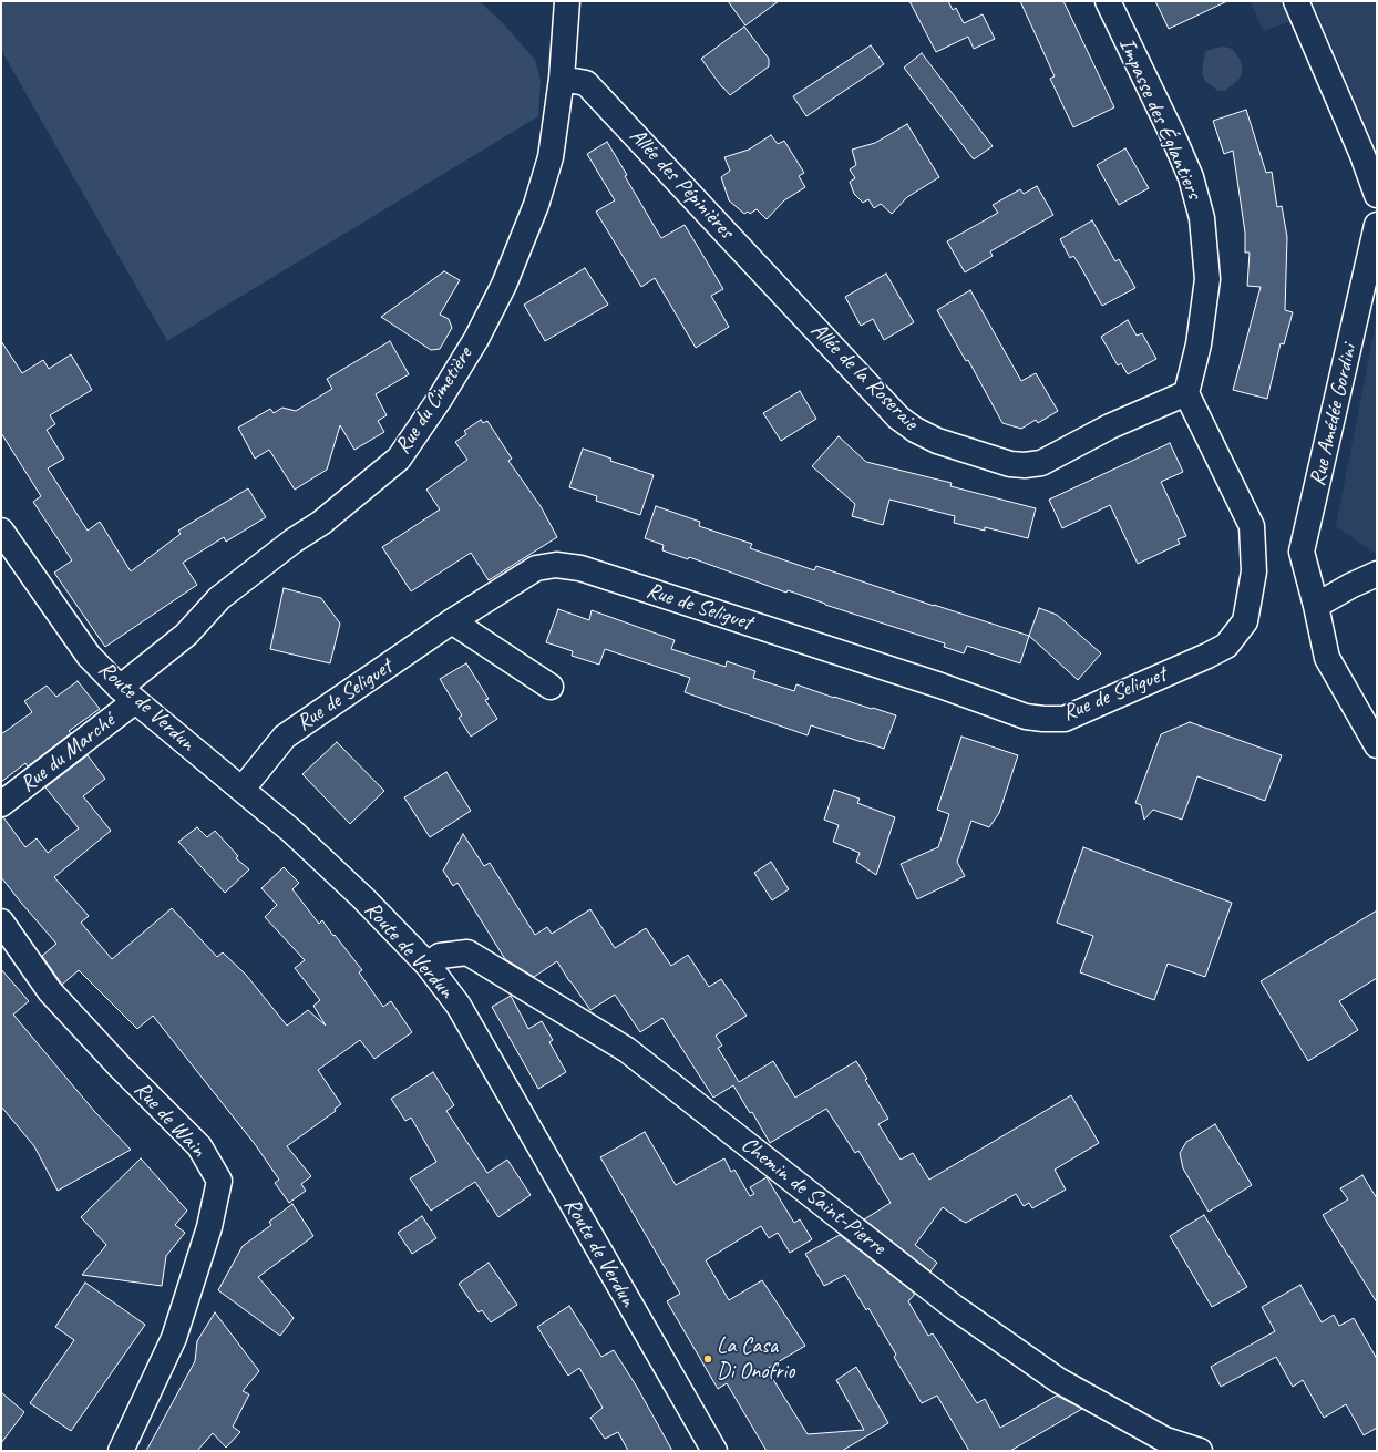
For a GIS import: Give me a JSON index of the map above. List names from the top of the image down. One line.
{"streets":{"street":["Impasse des Églantiers","Allée des Pépinières","Allée de la Roseraie","Rue du Cimetière","Rue Amédée Gordini","Rue de Seliguet","Route de Verdun","Rue du Marché","Rue de Wain","Chemin de Saint-Pierre"]},"crossings":[["Impasse des Églantiers","Allée de la Roseraie"],["Impasse des Églantiers","Rue de Seliguet"],["Allée des Pépinières","Allée de la Roseraie"],["Allée des Pépinières","Rue du Cimetière"],["Allée de la Roseraie","Rue de Seliguet"],["Rue du Cimetière","Route de Verdun"],["Rue du Cimetière","Rue du Marché"],["Rue de Seliguet","Route de Verdun"],["Route de Verdun","Rue du Marché"],["Route de Verdun","Chemin de Saint-Pierre"]],"places":["La Casa Di Onofrio"]}
